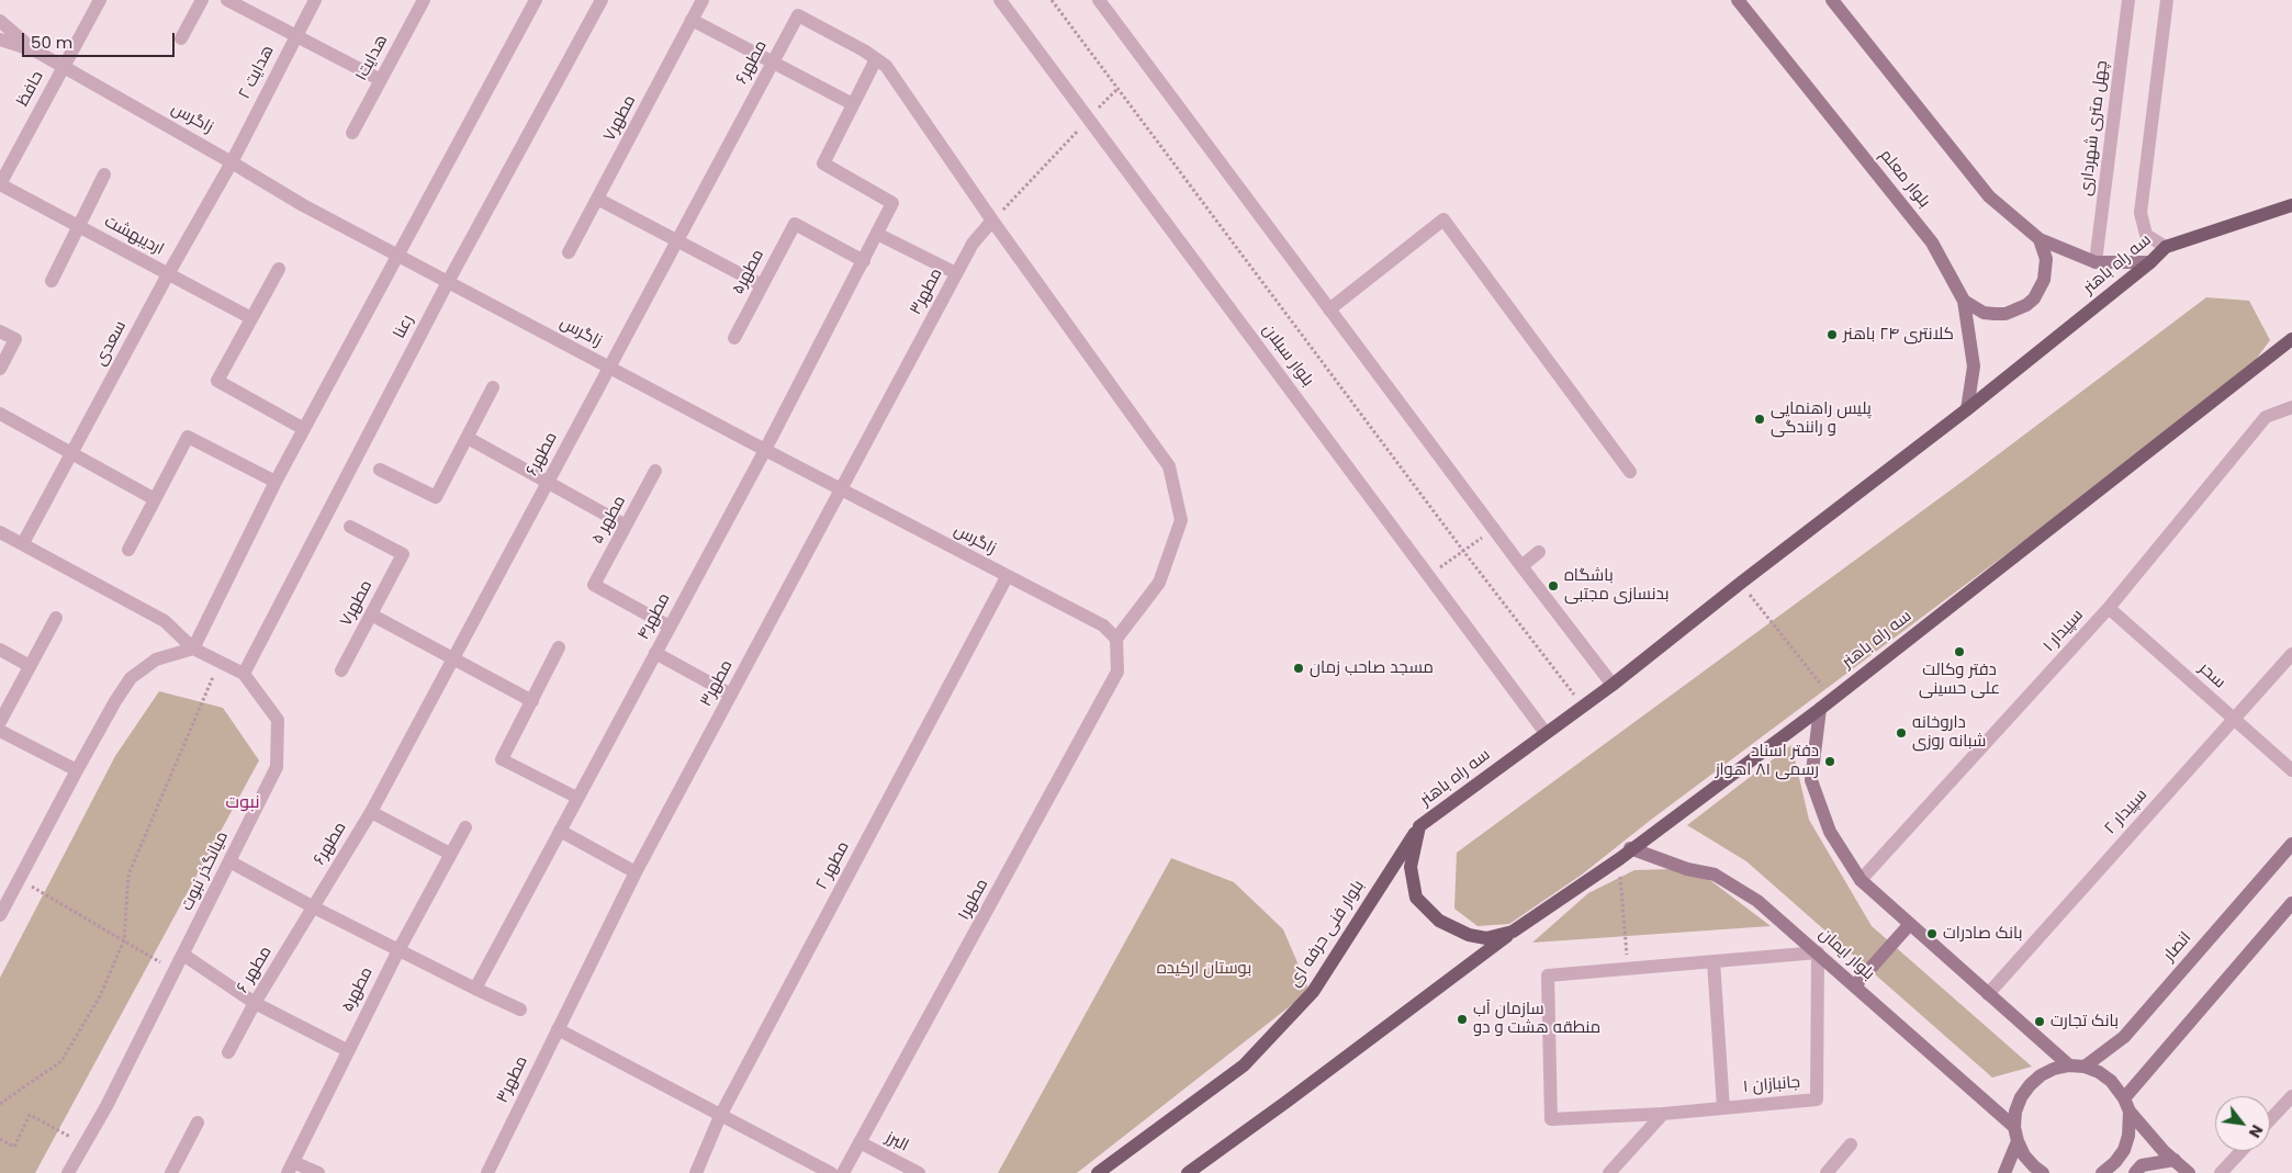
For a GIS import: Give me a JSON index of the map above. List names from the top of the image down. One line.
{"streets":{"main road":["بلوار معلم","سه راه باهنر","بلوار فنی حرفه ای","انصار","بلوار ایمان"],"street":["هدایت۱","مطهر۶","هدایت ۲","حافظ","زاگرس","مطهر۷","چهل متری شهرداری","اردیبهشت","مطهر۵","مطهر۳","رعنا","سعدی","بلوار سبلان","مطهر ۵","مطهر۴","سپیدار ۱","سحر","سپیدار ۲","مطهر ۲","میانگذر نبوت","مطهر۱","مطهر ۶","جانبازان ۱","البرز"]},"crossings":[["مطهر۶","زاگرس"],["مطهر۶","مطهر ۶"],["هدایت ۲","زاگرس"],["هدایت ۲","سعدی"],["حافظ","زاگرس"],["حافظ","اردیبهشت"],["زاگرس","مطهر۳"],["زاگرس","رعنا"],["زاگرس","سعدی"],["زاگرس","مطهر۴"],["زاگرس","مطهر ۲"],["زاگرس","مطهر۱"],["بلوار معلم","سه راه باهنر"],["اردیبهشت","سعدی"],["سه راه باهنر","بلوار سبلان"],["سه راه باهنر","بلوار فنی حرفه ای"],["سه راه باهنر","بلوار ایمان"],["مطهر۵","مطهر۴"],["رعنا","میانگذر نبوت"],["سعدی","میانگذر نبوت"],["مطهر ۵","مطهر۴"],["سپیدار ۱","سحر"],["سحر","سپیدار ۲"],["مطهر۱","البرز"],["بلوار ایمان","جانبازان ۱"]],"districts":["نبوت"],"parks":["بوستان ارکیده"],"places":["کلانتری ۲۴ باهنر","پلیس راهنمایی و رانندگی","باشگاه بدنسازی مجتبی","دفتر وکالت علی حسینی","مسجد صاحب زمان","داروخانه شبانه روزی","دفتر اسناد رسمی ۸۱ اهواز","بانک صادرات","سازمان آب منطقه هشت و دو","بانک تجارت"],"scale_bar":"50 m","north":"bottom right"}
